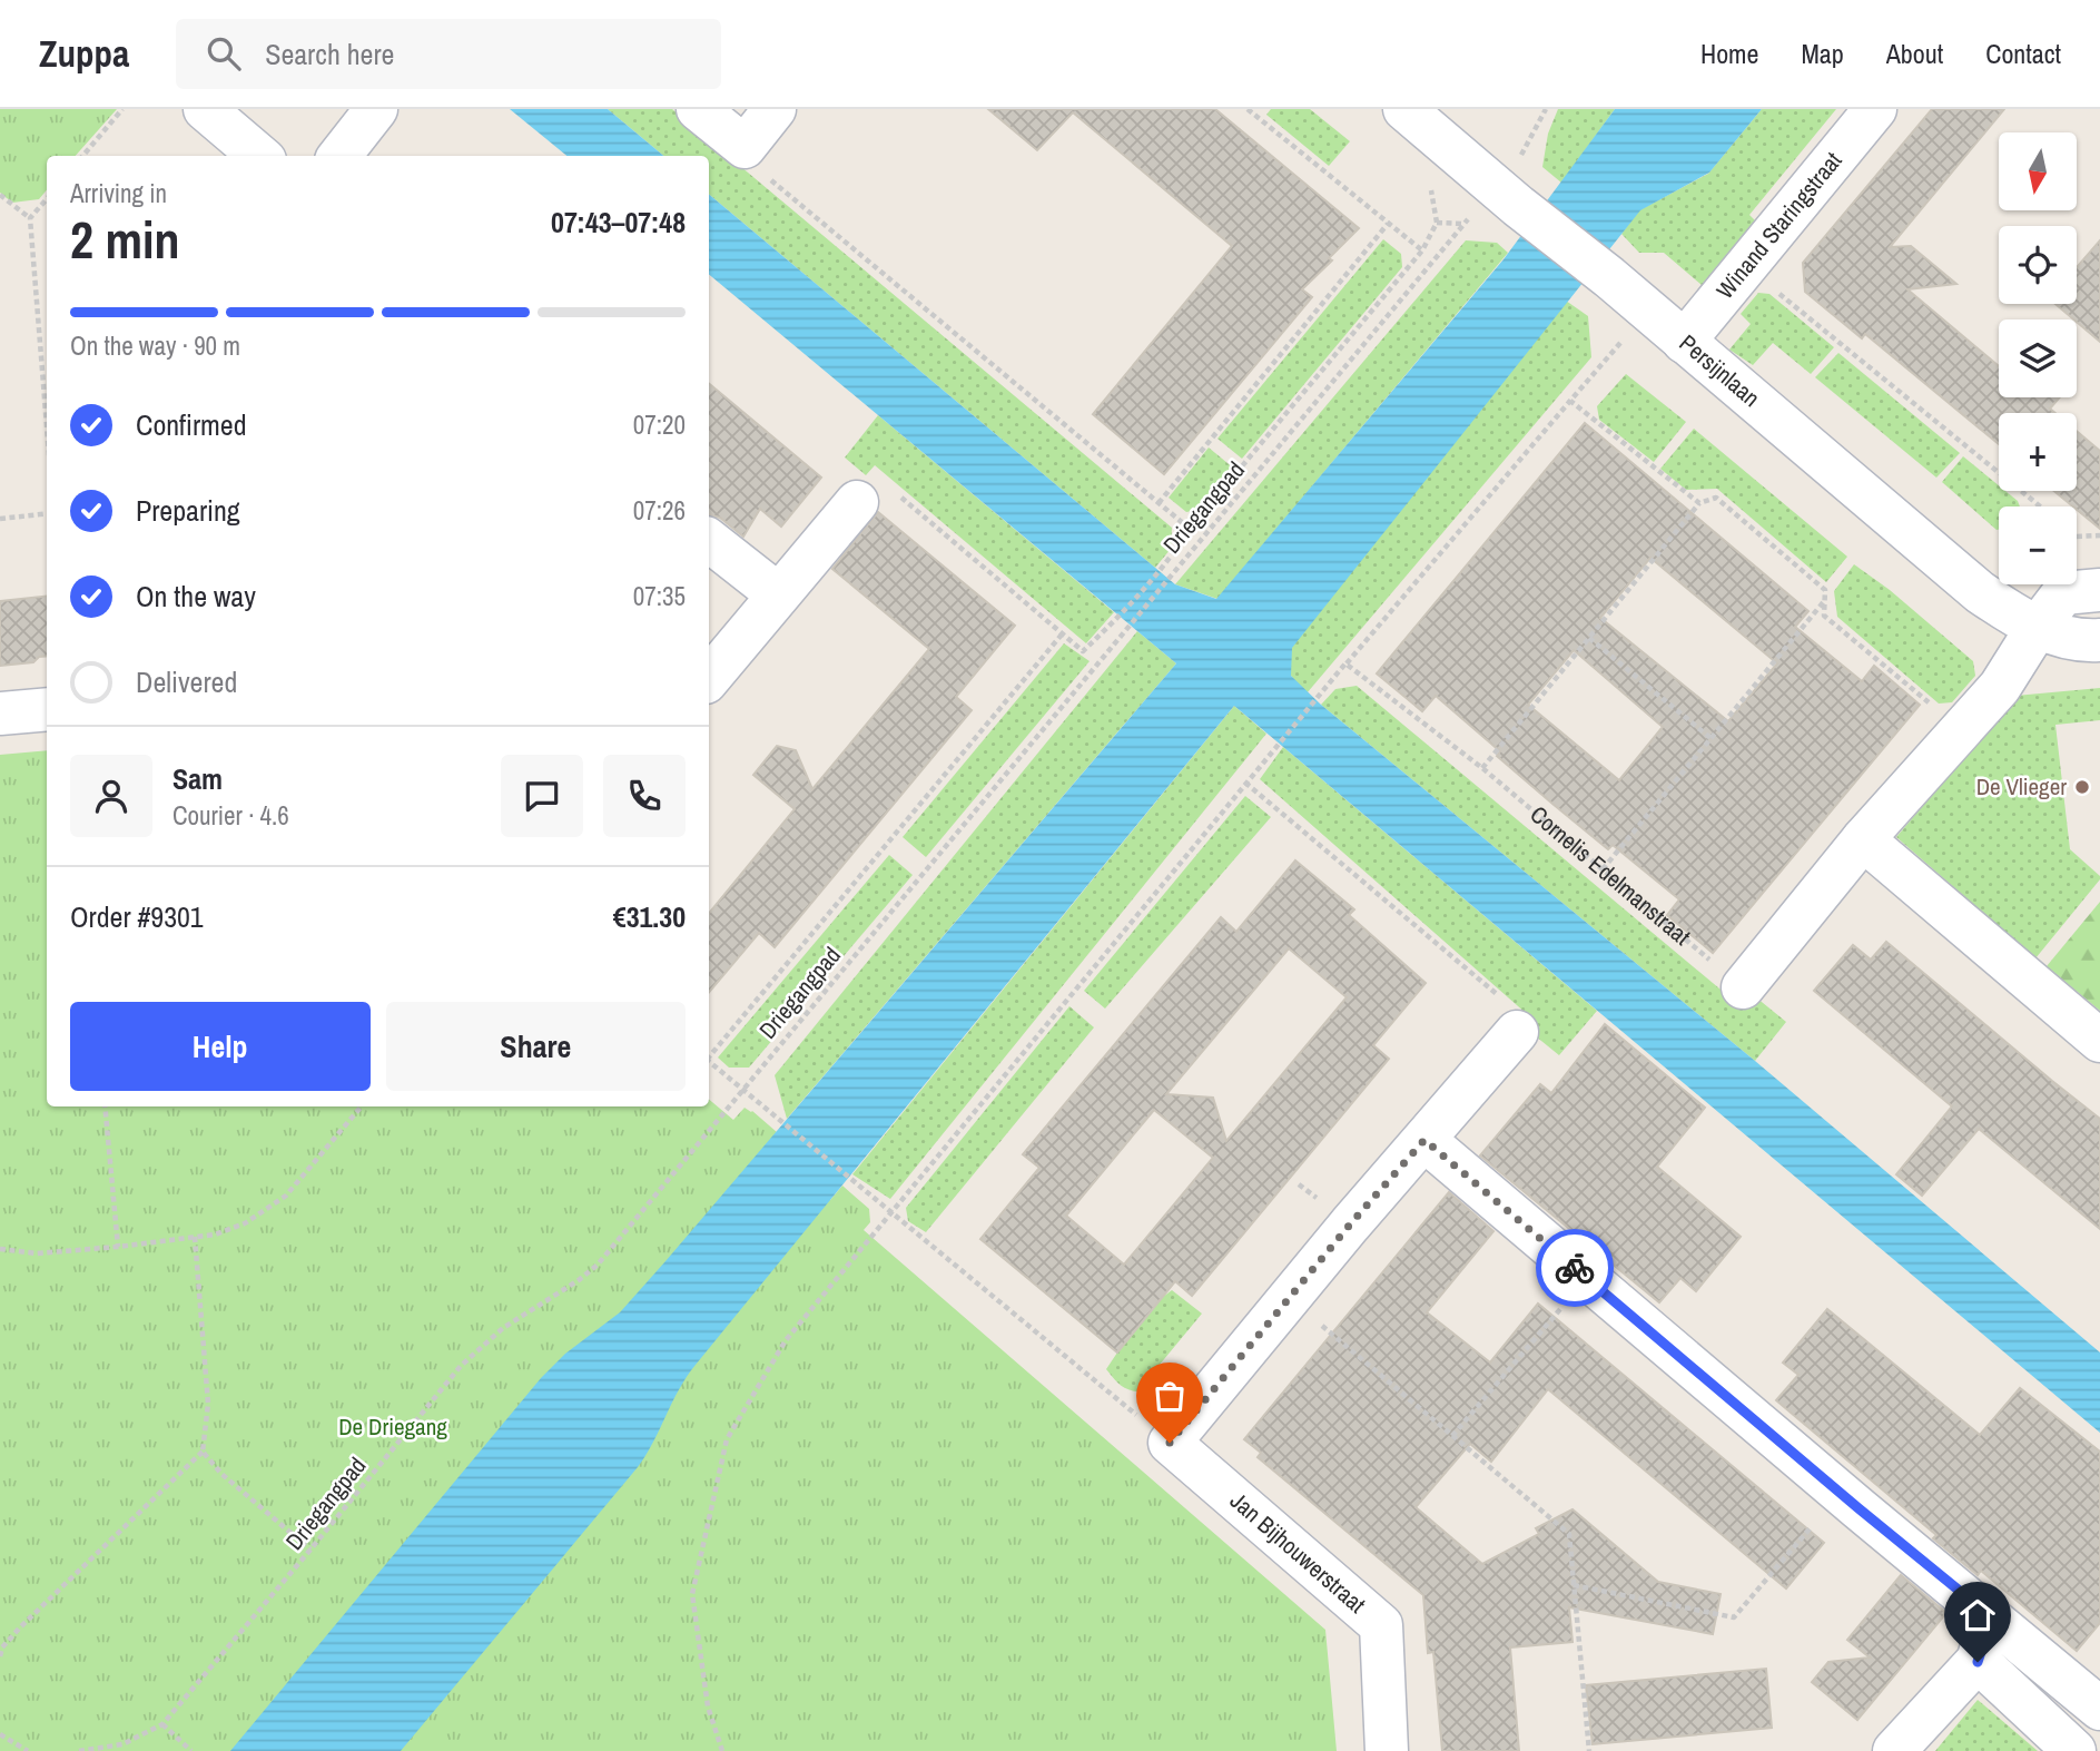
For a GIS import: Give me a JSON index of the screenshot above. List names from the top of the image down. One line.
{"streets":{"street":["Winand Staringstraat","Persijnlaan","Jan Bijhouwerstraat"],"path":["Driegangpad","Cornelis Edelmanstraat"]},"crossings":[["Winand Staringstraat","Persijnlaan"],["Persijnlaan","Driegangpad"]],"parks":["De Driegang"],"places":["De Vlieger"],"north":"bottom","page":{"header":"Zuppa","search":"Search here","nav":["Home","Map","About","Contact"],"map_buttons":["+","−"],"heading":["2 min","Arriving in","07:43–07:48"],"panel":["Sam","Courier · 4.6","Order #9301","€31.30"],"bar":"On the way · 90 m","list":[["Confirmed","07:20"],["Preparing","07:26"],["On the way","07:35"],"Delivered"],"buttons":["Help","Share"]}}
